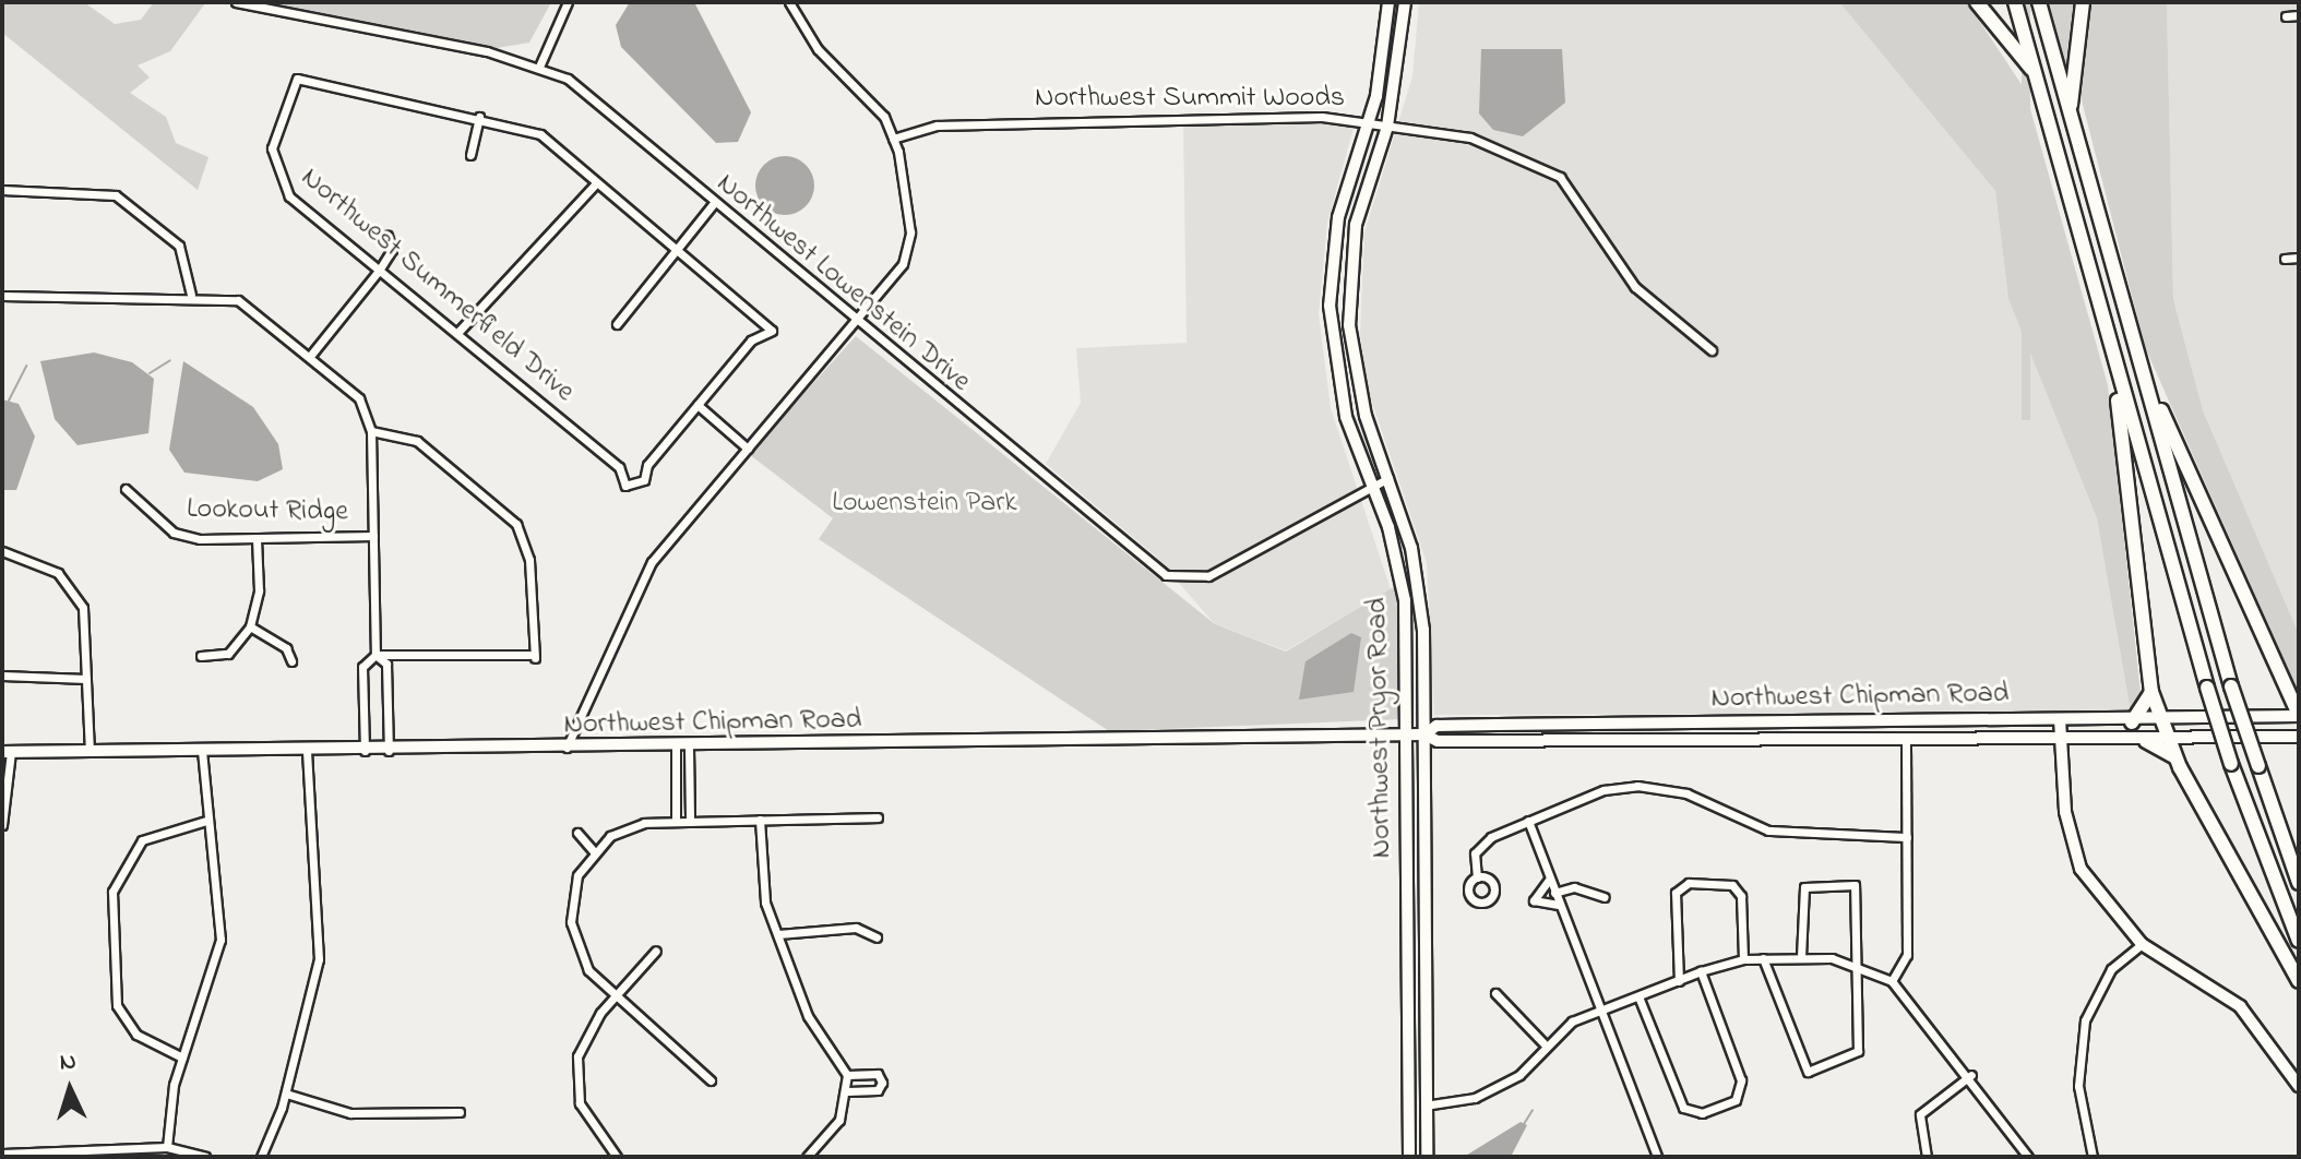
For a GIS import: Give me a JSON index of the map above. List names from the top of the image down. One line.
{"streets":{"main road":["Northwest Chipman Road","Northwest Pryor Road"],"street":["Northwest Summit Woods","Northwest Lowenstein Drive","Northwest Summerfield Drive","Lookout Ridge"]},"crossings":[["Northwest Summit Woods","Northwest Pryor Road"],["Northwest Lowenstein Drive","Northwest Pryor Road"],["Northwest Chipman Road","Northwest Pryor Road"]],"parks":["Lowenstein Park"],"north":"top"}
